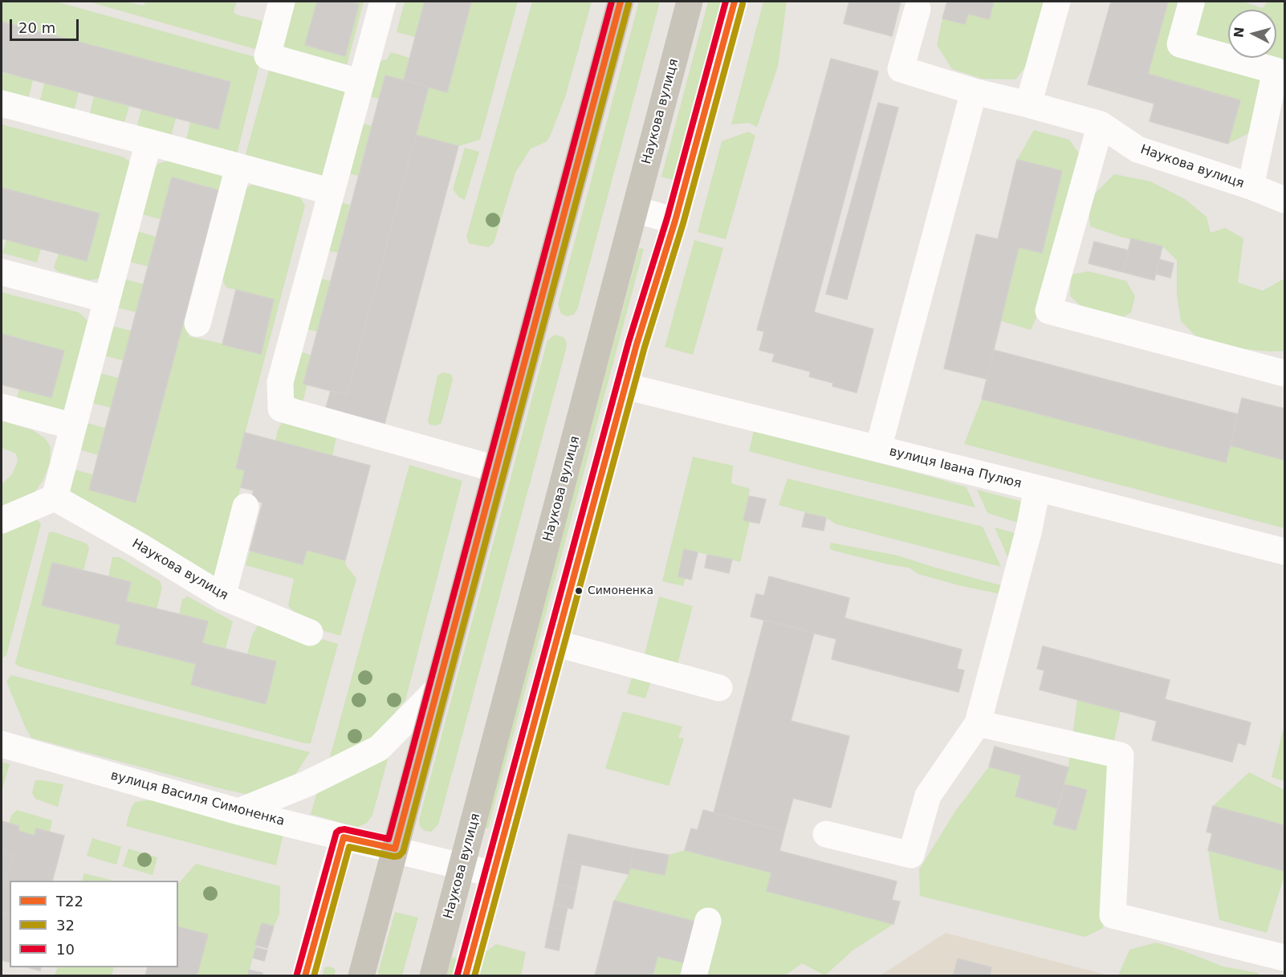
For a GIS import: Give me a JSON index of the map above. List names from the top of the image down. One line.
{"streets":{"main road":["Наукова вулиця"],"street":["вулиця Івана Пулюя","вулиця Василя Симоненка"]},"crossings":[["Наукова вулиця","вулиця Василя Симоненка"]],"places":["Симоненка"],"lines":["transit line Т22","transit line 10","transit line 32"],"legend":["Т22","32","10"],"scale_bar":"20 m","north":"left"}
